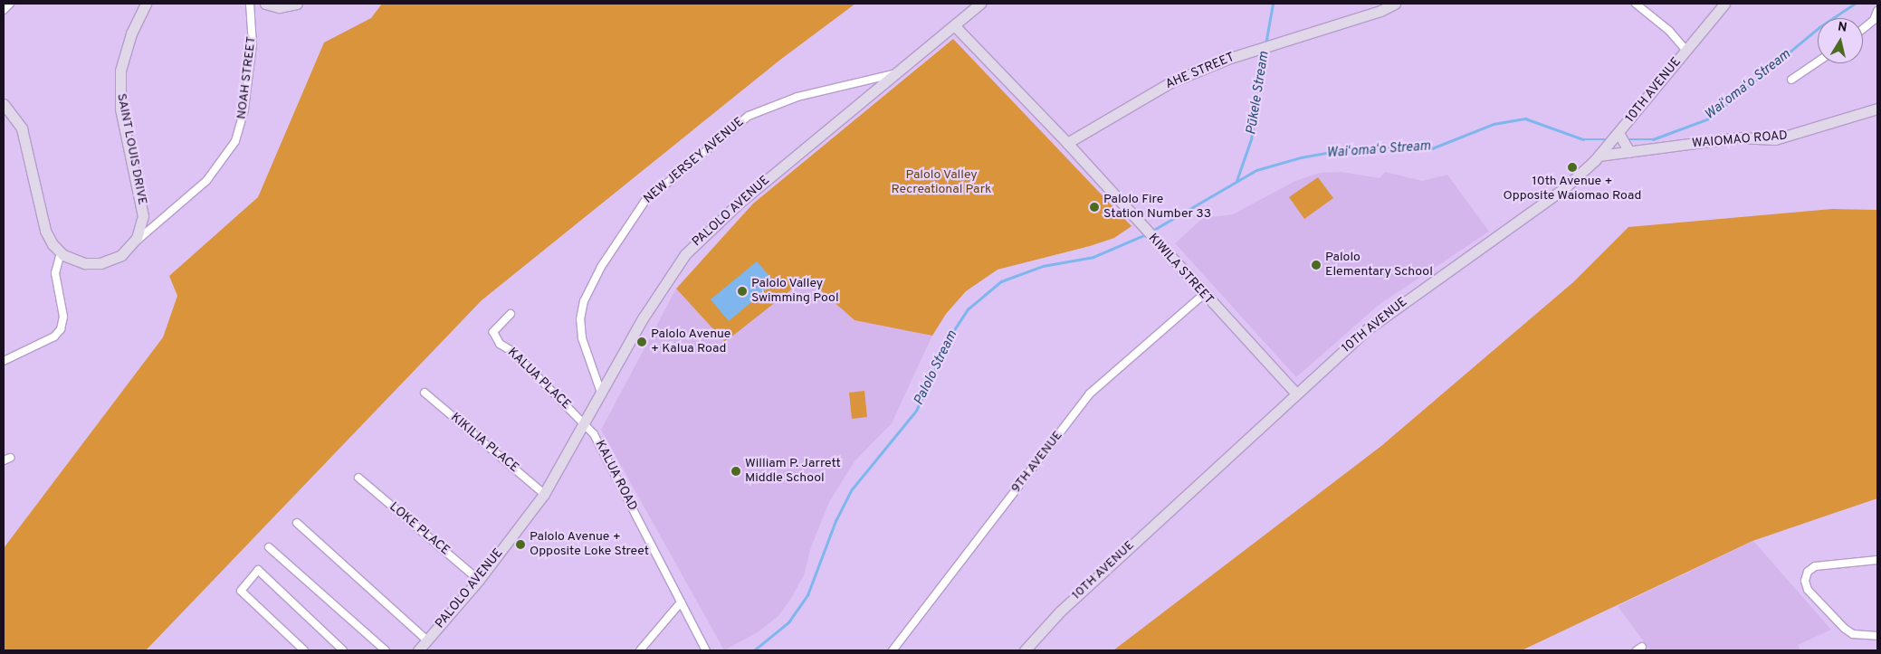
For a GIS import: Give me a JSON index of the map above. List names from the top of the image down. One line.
{"streets":{"street":["AHE STREET","NOAH STREET","10TH AVENUE","WAIOMAO ROAD","SAINT LOUIS DRIVE","NEW JERSEY AVENUE","PALOLO AVENUE","KIWILA STREET","KALUA PLACE","KIKILIA PLACE","9TH AVENUE","KALUA ROAD","LOKE PLACE"]},"crossings":[["AHE STREET","KIWILA STREET"],["NOAH STREET","SAINT LOUIS DRIVE"],["10TH AVENUE","WAIOMAO ROAD"],["10TH AVENUE","KIWILA STREET"],["NEW JERSEY AVENUE","PALOLO AVENUE"],["PALOLO AVENUE","KIWILA STREET"],["PALOLO AVENUE","KALUA PLACE"],["PALOLO AVENUE","KIKILIA PLACE"],["PALOLO AVENUE","KALUA ROAD"],["PALOLO AVENUE","LOKE PLACE"],["KIWILA STREET","9TH AVENUE"],["KALUA PLACE","KALUA ROAD"]],"water":["Waiʻomaʻo Stream","Pūkele Stream","Palolo Stream"],"parks":["Palolo Valley Recreational Park"],"places":["10th Avenue + Opposite Waiomao Road","Palolo Fire Station Number 33","Palolo Elementary School","Palolo Valley Swimming Pool","Palolo Avenue + Kalua Road","William P. Jarrett Middle School","Palolo Avenue + Opposite Loke Street"],"north":"top"}
